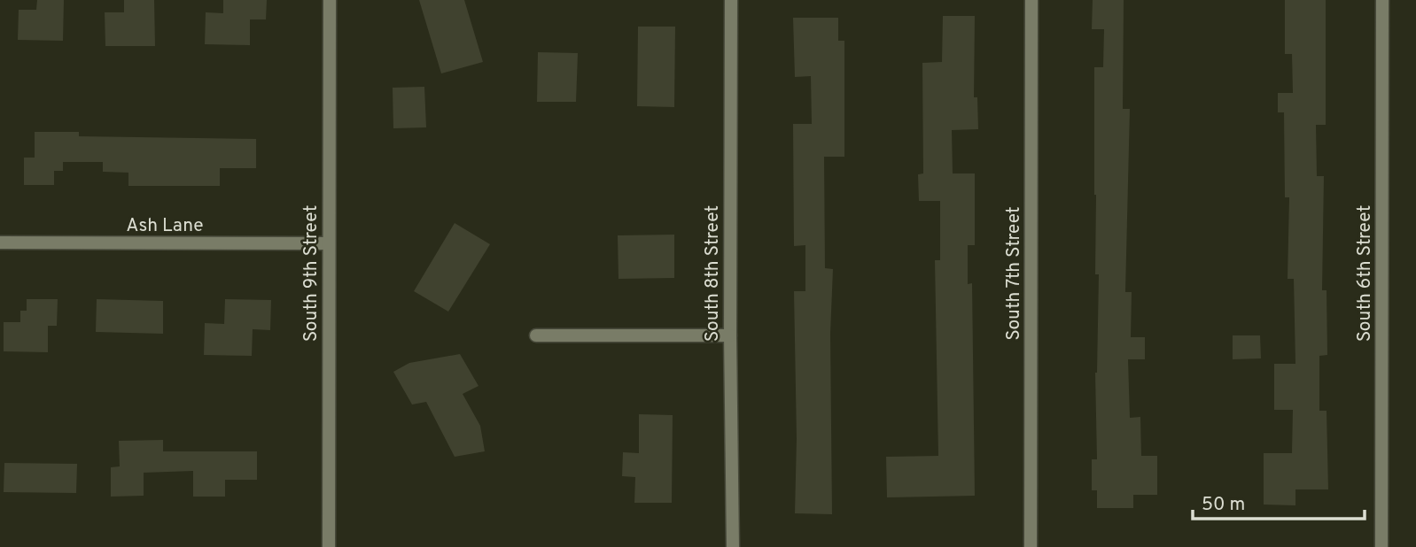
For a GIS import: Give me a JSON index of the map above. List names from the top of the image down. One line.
{"streets":{"street":["Ash Lane","South 9th Street","South 8th Street","South 7th Street","South 6th Street"]},"crossings":[["Ash Lane","South 9th Street"]],"scale_bar":"50 m"}
